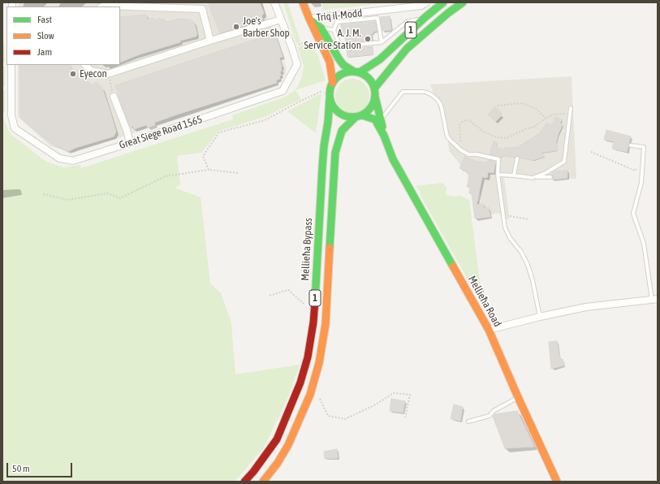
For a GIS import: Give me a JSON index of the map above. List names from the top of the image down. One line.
{"streets":{"main road":["1","Mellieħa Bypass","Mellieħa Road"],"street":["Triq il-Modd","Great Siege Road 1565"]},"crossings":[["1","Mellieħa Bypass"],["1","Mellieħa Road"],["Mellieħa Bypass","Mellieħa Road"]],"places":["Joe's Barber Shop","A. J. M. Service Station","Eyecon"],"legend":["Fast","Slow","Jam"],"scale_bar":"50 m"}
